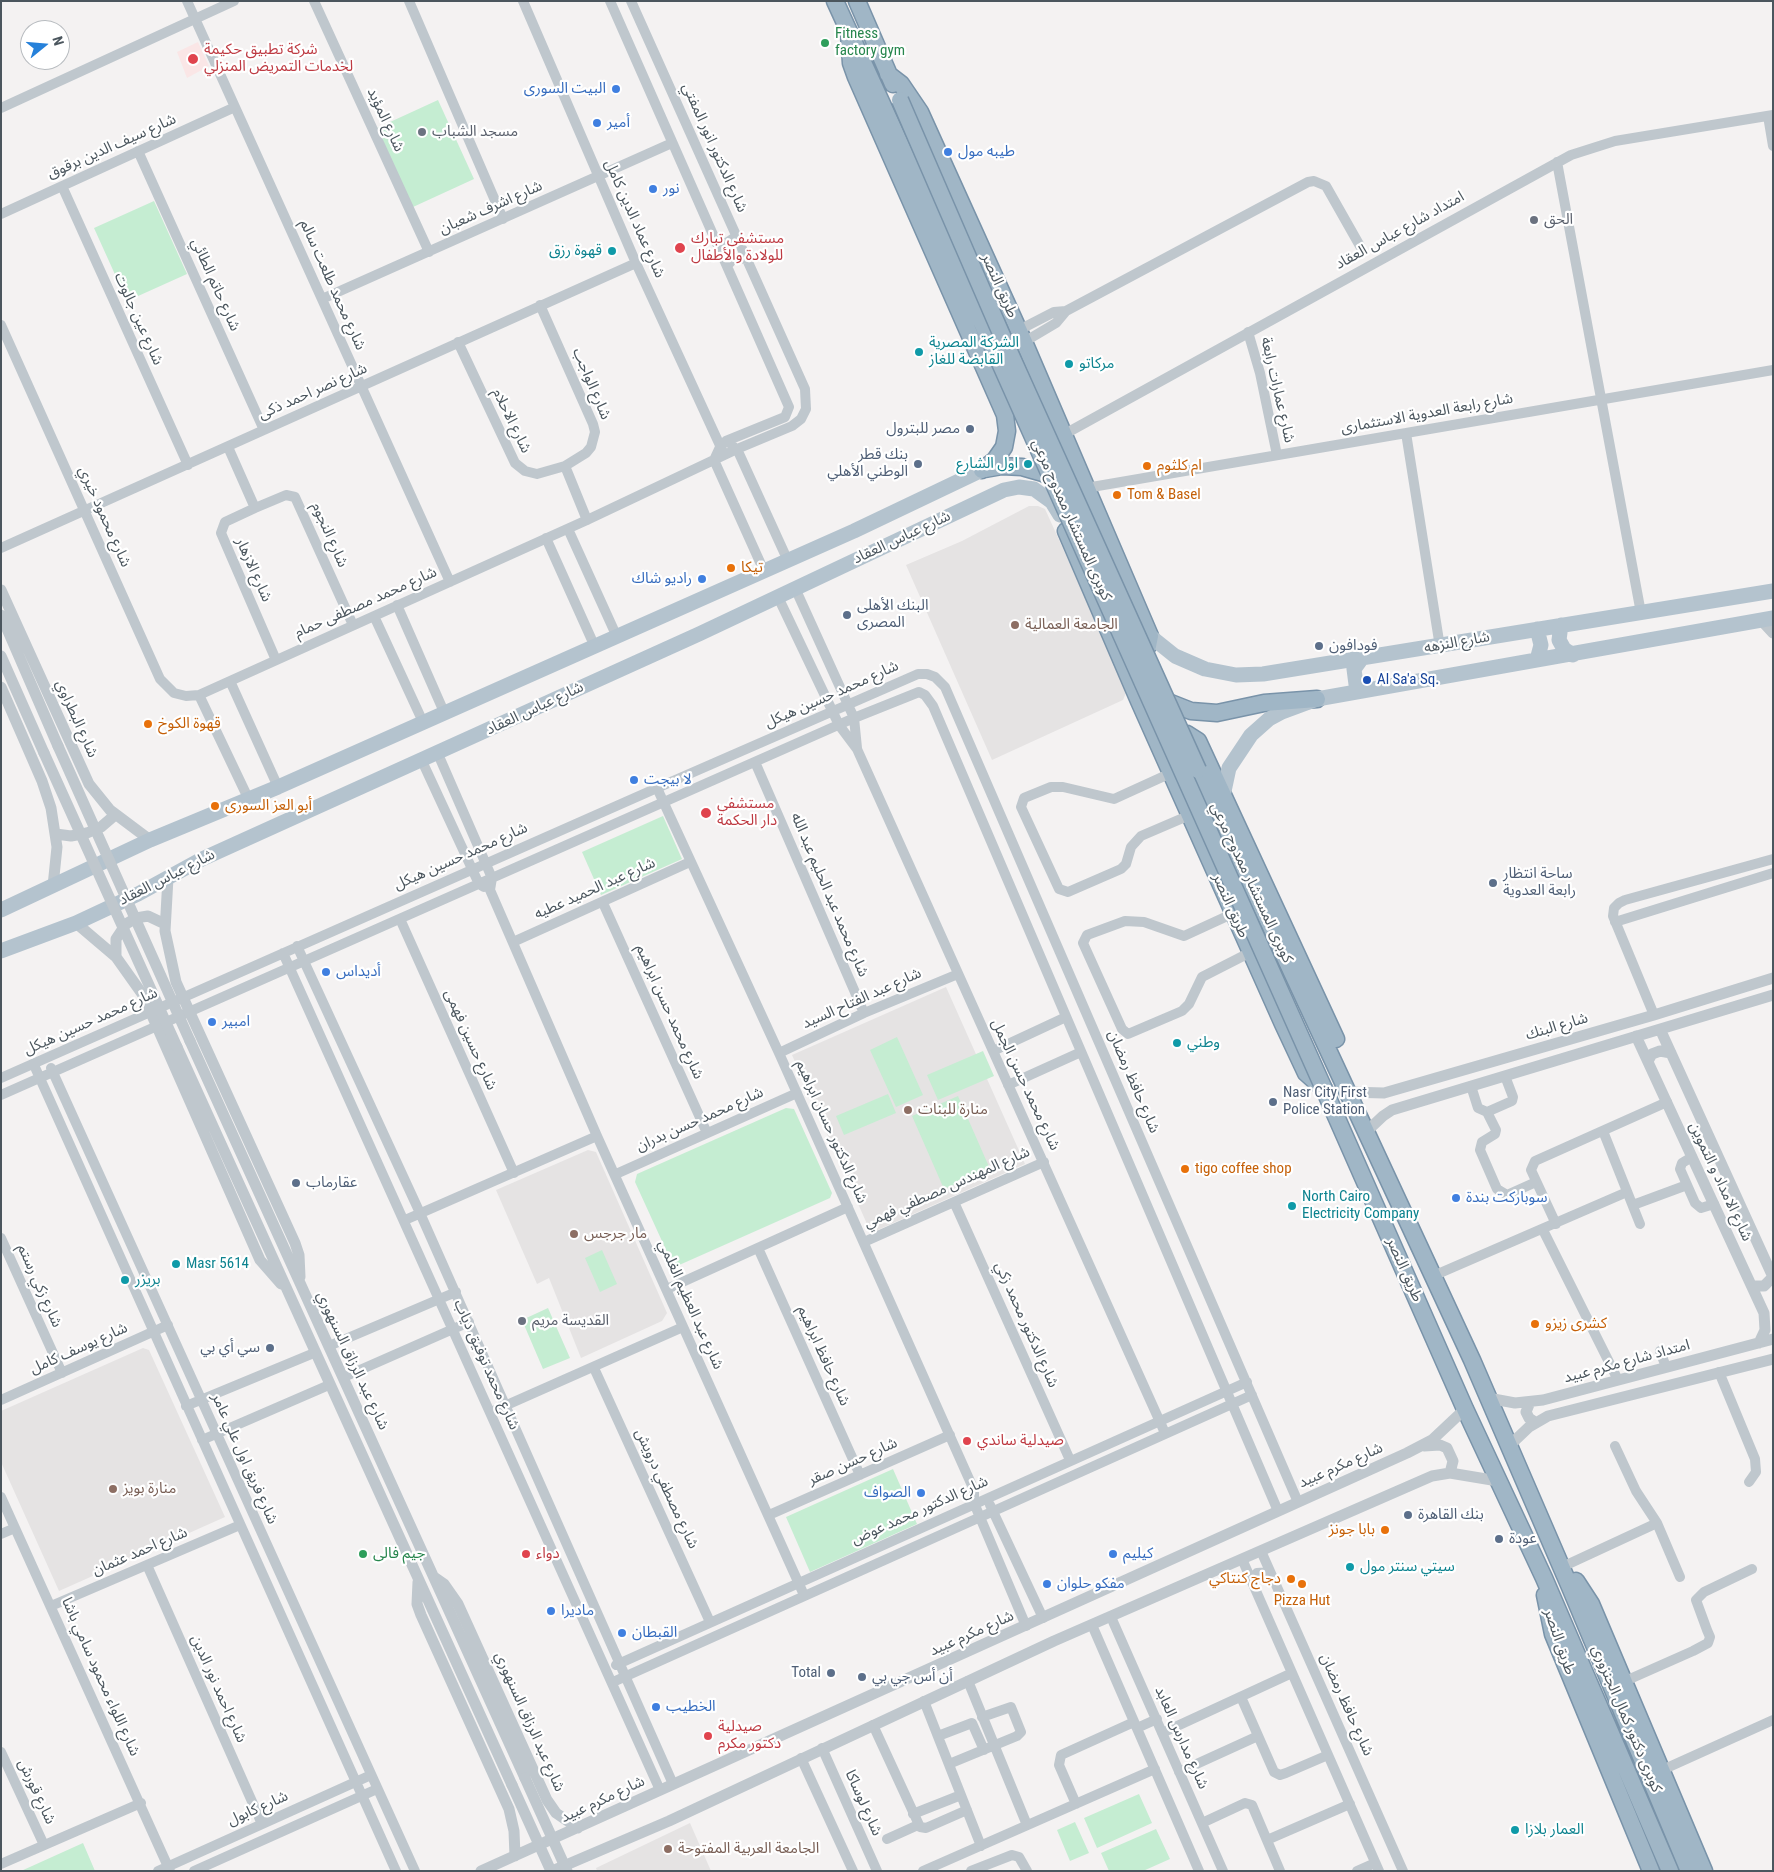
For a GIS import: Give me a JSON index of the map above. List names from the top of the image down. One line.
{"streets":{"highway":["طريق النصر","كوبرى المستشار ممدوح مرعي","كوبرى دكتور كمال الجنزوري"],"main road":["شارع عباس العقاد","شارع النزهه"],"street":["شارع المؤيد","شارع سيف الدين برقوق","شارع الدكتور انور المفتي","شارع اشرف شعبان","شارع عماد الدين كامل","امتداد شارع عباس العقاد","شارع حاتم الطائي","شارع محمد طلعت سالم","شارع عين جالوت","شارع الواجب","شارع عمارات رابعة","شارع نصر احمد ذكى","شارع رابعة العدوية الاستثمارى","شارع الاحلام","شارع محمود خيري","شارع النجوم","شارع الازهار","شارع محمد مصطفى حمام","شارع محمد حسين هيكل","شارع البطراوي","شارع عبد الحميد عطيه","شارع محمد عبد الحليم عبد الله","شارع عبد الفتاح السيد","شارع محمد حسن ابراهيم","شارع البنك","شارع حسين فهمى","شارع حافظ رمضان","شارع محمد حسن الجمل","شارع محمد حسن بدران","شارع الدكتور حسان ابراهيم","شارع الامداد و التموين","شارع المهندس مصطفي فهمي","شارع زكي رستم","شارع عبد العظيم الغلمي","شارع الدكتور محمد زكي","شارع يوسف كامل","شارع حافظ ابراهيم","شارع عبد الرزاق السنهوري","امتداد شارع مكرم عبيد","شارع محمد توفيق دياب","شارع فريق اول علي عامر","شارع حسن صقر","شارع مكرم عبيد","شارع مصطفي درويش","شارع الدكتور محمد عوض","شارع احمد عثمان","شارع اللواء محمود سامي باشا","شارع احمد نور الدين","شارع مدارس العابد","شارع قورش","شارع لوساكا","شارع كابول"]},"crossings":[["شارع المؤيد","شارع اشرف شعبان"],["شارع سيف الدين برقوق","شارع حاتم الطائي"],["شارع سيف الدين برقوق","شارع محمد طلعت سالم"],["شارع سيف الدين برقوق","شارع عين جالوت"],["شارع اشرف شعبان","شارع عماد الدين كامل"],["شارع اشرف شعبان","شارع محمد طلعت سالم"],["شارع عماد الدين كامل","شارع نصر احمد ذكى"],["شارع عماد الدين كامل","شارع عباس العقاد"],["شارع عماد الدين كامل","شارع محمد مصطفى حمام"],["امتداد شارع عباس العقاد","طريق النصر"],["امتداد شارع عباس العقاد","شارع عمارات رابعة"],["شارع حاتم الطائي","شارع نصر احمد ذكى"],["شارع محمد طلعت سالم","شارع نصر احمد ذكى"],["شارع محمد طلعت سالم","شارع محمد مصطفى حمام"],["طريق النصر","شارع رابعة العدوية الاستثمارى"],["طريق النصر","كوبرى المستشار ممدوح مرعي"],["طريق النصر","شارع عباس العقاد"],["طريق النصر","شارع النزهه"],["طريق النصر","شارع البنك"],["طريق النصر","امتداد شارع مكرم عبيد"],["طريق النصر","شارع مكرم عبيد"],["طريق النصر","كوبرى دكتور كمال الجنزوري"],["شارع عين جالوت","شارع نصر احمد ذكى"],["شارع الواجب","شارع نصر احمد ذكى"],["شارع الواجب","شارع الاحلام"],["شارع عمارات رابعة","شارع رابعة العدوية الاستثمارى"],["شارع نصر احمد ذكى","شارع الاحلام"],["شارع نصر احمد ذكى","شارع محمود خيري"],["شارع محمود خيري","شارع محمد مصطفى حمام"],["كوبرى المستشار ممدوح مرعي","شارع البنك"],["شارع النجوم","شارع الازهار"],["شارع النجوم","شارع محمد مصطفى حمام"],["شارع عباس العقاد","شارع البطراوي"],["شارع عباس العقاد","شارع محمد حسن الجمل"],["شارع عباس العقاد","شارع عبد الرزاق السنهوري"],["شارع الازهار","شارع محمد مصطفى حمام"],["شارع محمد حسين هيكل","شارع محمد عبد الحليم عبد الله"],["شارع محمد حسين هيكل","شارع حسين فهمى"],["شارع محمد حسين هيكل","شارع حافظ رمضان"],["شارع محمد حسين هيكل","شارع محمد حسن الجمل"],["شارع محمد حسين هيكل","شارع الدكتور حسان ابراهيم"],["شارع محمد حسين هيكل","شارع عبد الرزاق السنهوري"],["شارع محمد حسين هيكل","شارع محمد توفيق دياب"],["شارع محمد حسين هيكل","شارع فريق اول علي عامر"],["شارع عبد الحميد عطيه","شارع محمد حسن ابراهيم"],["شارع عبد الحميد عطيه","شارع الدكتور حسان ابراهيم"],["شارع عبد الحميد عطيه","شارع عبد العظيم الغلمي"],["شارع محمد عبد الحليم عبد الله","شارع عبد الفتاح السيد"],["شارع عبد الفتاح السيد","شارع محمد حسن الجمل"],["شارع عبد الفتاح السيد","شارع الدكتور حسان ابراهيم"],["شارع محمد حسن ابراهيم","شارع محمد حسن بدران"],["شارع البنك","شارع الامداد و التموين"],["شارع حافظ رمضان","شارع مكرم عبيد"],["شارع حافظ رمضان","شارع الدكتور محمد عوض"],["شارع محمد حسن الجمل","شارع المهندس مصطفي فهمي"],["شارع محمد حسن الجمل","شارع الدكتور محمد عوض"],["شارع محمد حسن بدران","شارع الدكتور حسان ابراهيم"],["شارع محمد حسن بدران","شارع عبد العظيم الغلمي"],["شارع الدكتور حسان ابراهيم","شارع المهندس مصطفي فهمي"],["شارع الدكتور حسان ابراهيم","شارع حسن صقر"],["شارع الدكتور حسان ابراهيم","شارع مكرم عبيد"],["شارع الدكتور حسان ابراهيم","شارع الدكتور محمد عوض"],["شارع الامداد و التموين","امتداد شارع مكرم عبيد"],["شارع المهندس مصطفي فهمي","شارع الدكتور محمد زكي"],["شارع زكي رستم","شارع يوسف كامل"],["شارع عبد العظيم الغلمي","شارع حسن صقر"],["شارع عبد العظيم الغلمي","شارع الدكتور محمد عوض"],["شارع الدكتور محمد زكي","شارع الدكتور محمد عوض"],["شارع يوسف كامل","شارع فريق اول علي عامر"],["شارع حافظ ابراهيم","شارع حسن صقر"],["شارع عبد الرزاق السنهوري","شارع مكرم عبيد"],["شارع محمد توفيق دياب","شارع مكرم عبيد"],["شارع محمد توفيق دياب","شارع الدكتور محمد عوض"],["شارع فريق اول علي عامر","شارع احمد عثمان"],["شارع فريق اول علي عامر","شارع كابول"],["شارع مصطفي درويش","شارع الدكتور محمد عوض"],["شارع احمد عثمان","شارع اللواء محمود سامي باشا"],["شارع احمد عثمان","شارع احمد نور الدين"],["شارع اللواء محمود سامي باشا","شارع كابول"],["شارع احمد نور الدين","شارع كابول"]],"places":["Fitness factory gym","شركة تطبيق حكيمة لخدمات التمريض المنزلي","البيت السورى","أمير","مسجد الشباب","طيبه مول","نور","الحق","مستشفى تبارك للولادة والأطفال","قهوة رزق","الشركة المصرية القابضة للغاز","مركاتو","مصر للبترول","بنك قطر الوطني الأهلي","اول الشارع","ام كلثوم","Tom & Basel","تيكا","راديو شاك","البنك الأهلى المصرى","الجامعة العمالية","فودافون","Al Sa'a Sq.","قهوة الكوخ","لا بيجت","أبو العز السورى","مستشفي دار الحكمة","ساحة انتظار رابعة العدوية","أديداس","امبير","وطني","Nasr City First Police Station","منارة للبنات","tigo coffee shop","عقارماب","سوباركت بندة","North Cairo Electricity Company","مار جرجس","Masr 5614","بريزر","القديسة مريم","كشرى زيزو","سي أي بي","صيدلية ساندي","منارة بويز","الصواف","بنك القاهرة","بابا جونز","عودة","جيم فالى","دواء","كيليم","سيتي سنتر مول","دجاج كنتاكي","مفكو حلوان","Pizza Hut","ماديرا","القبطان","Total","أن أس جي بي","الخطيب","صيدلية دكتور مكرم","العمار بلازا","الجامعة العربية المفتوحة"],"north":"right"}
